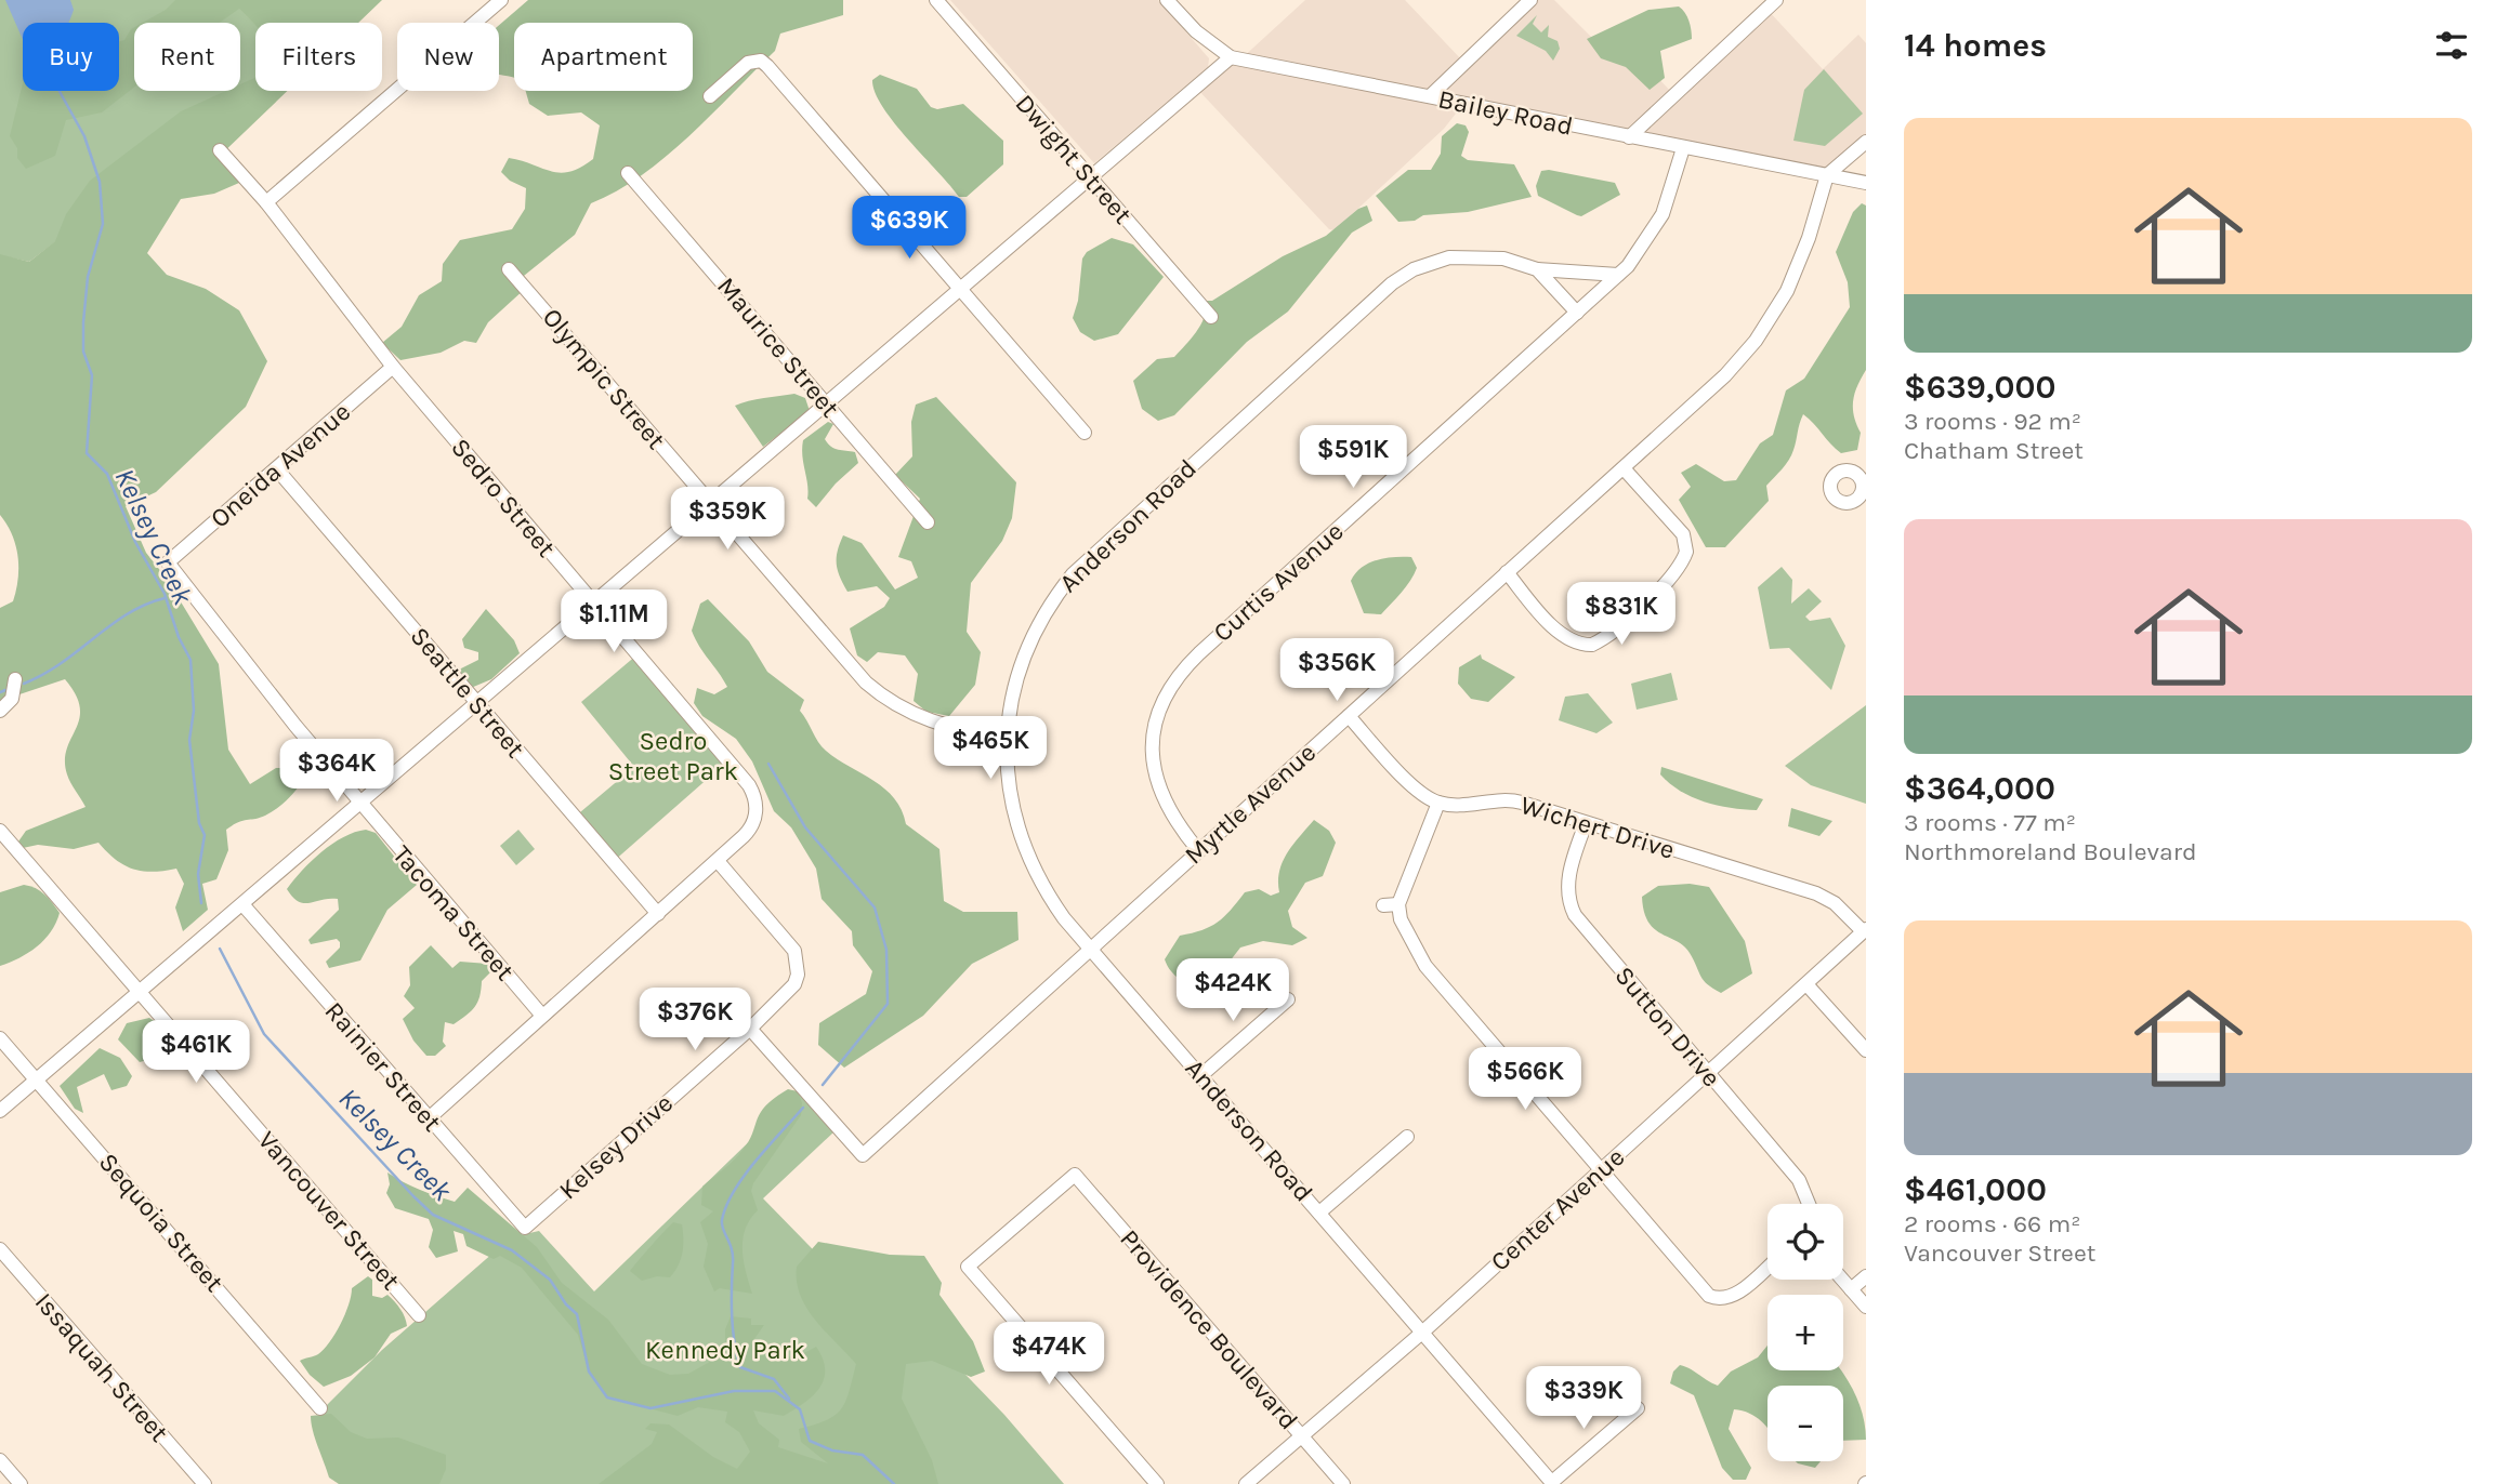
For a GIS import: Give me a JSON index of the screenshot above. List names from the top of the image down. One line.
{"streets":{"street":["Bailey Road","Dwight Street","Maurice Street","Olympic Street","Oneida Avenue","Sedro Street","Anderson Road","Curtis Avenue","Seattle Street","Myrtle Avenue","Wichert Drive","Tacoma Street","Sutton Drive","Rainier Street","Kelsey Drive","Center Avenue","Vancouver Street","Sequoia Street","Providence Boulevard","Issaquah Street"]},"crossings":[["Bailey Road","Curtis Avenue"],["Bailey Road","Myrtle Avenue"],["Olympic Street","Anderson Road"],["Oneida Avenue","Sedro Street"],["Oneida Avenue","Seattle Street"],["Oneida Avenue","Tacoma Street"],["Sedro Street","Seattle Street"],["Sedro Street","Tacoma Street"],["Sedro Street","Rainier Street"],["Sedro Street","Kelsey Drive"],["Anderson Road","Curtis Avenue"],["Anderson Road","Myrtle Avenue"],["Anderson Road","Center Avenue"],["Curtis Avenue","Myrtle Avenue"],["Myrtle Avenue","Kelsey Drive"],["Wichert Drive","Sutton Drive"],["Wichert Drive","Center Avenue"],["Sutton Drive","Center Avenue"],["Rainier Street","Kelsey Drive"],["Center Avenue","Providence Boulevard"]],"water":["Kelsey Creek"],"parks":["Sedro Street Park","Kennedy Park"],"page":{"heading":"14 homes","chip":["Buy","Rent","Filters","New","Apartment"],"list":[{"name":"$639,000","note":"3 rooms · 92 m² · Chatham Street"},{"name":"$364,000","note":"3 rooms · 77 m² · Northmoreland Boulevard"},{"name":"$461,000","note":"2 rooms · 66 m² · Vancouver Street"}],"price":["$639K","$591K","$359K","$831K","$1.11M","$356K","$465K","$364K","$424K","$376K","$461K","$566K","$474K","$339K"],"map_buttons":["+","−"]}}
